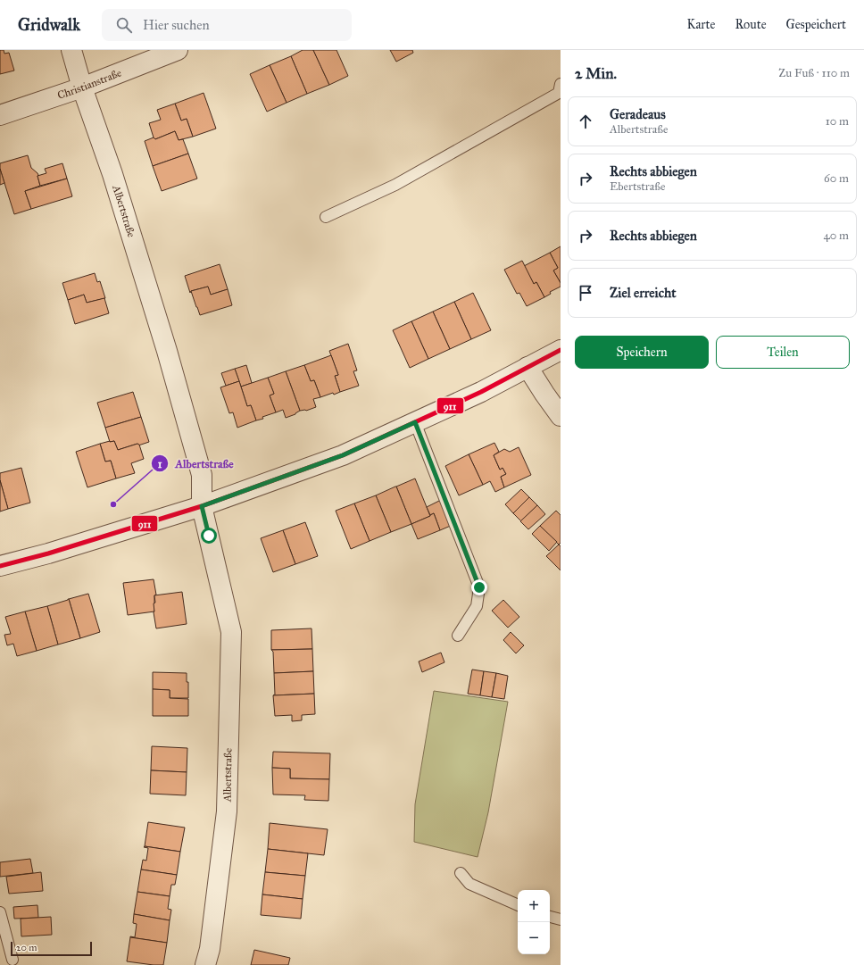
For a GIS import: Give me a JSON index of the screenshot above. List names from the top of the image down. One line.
{"streets":{"street":["Christianstraße","Albertstraße"]},"crossings":[["Christianstraße","Albertstraße"]],"places":["Albertstraße"],"lines":["transit line 911"],"scale_bar":"20 m","page":{"header":"Gridwalk","search":"Hier suchen","nav":["Karte","Route","Gespeichert"],"heading":["2 Min.","Zu Fuß · 110 m"],"list":[["Geradeaus","Albertstraße","10 m"],["Rechts abbiegen","Ebertstraße","60 m"],["Rechts abbiegen","40 m"],"Ziel erreicht"],"buttons":["Speichern","Teilen"],"map_buttons":["+","−"],"scale":"20 m"}}
